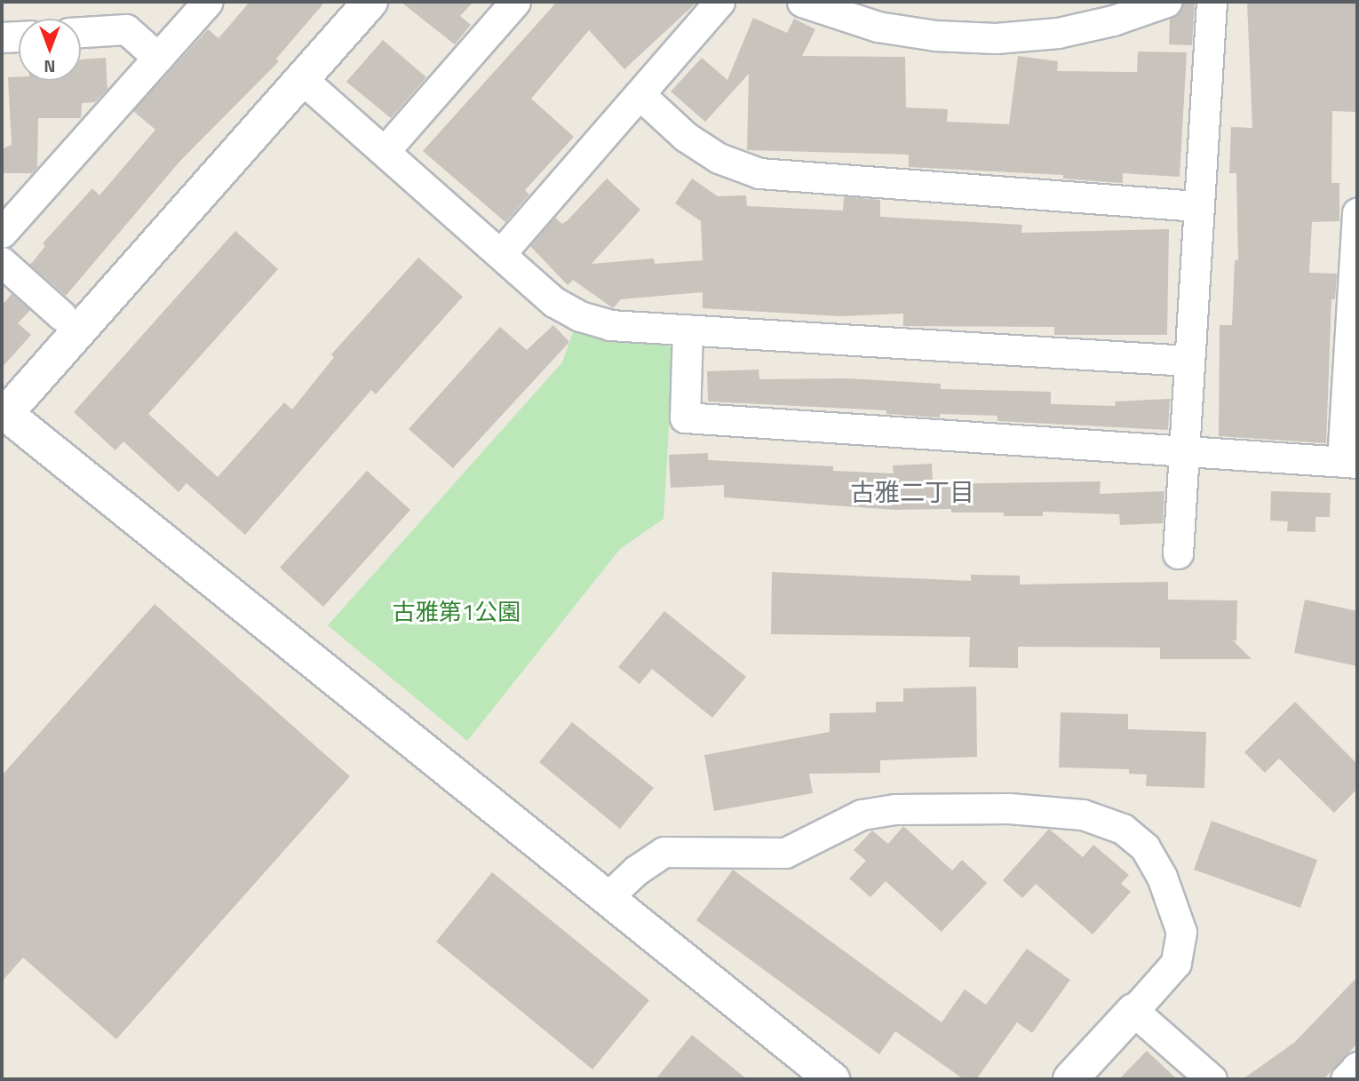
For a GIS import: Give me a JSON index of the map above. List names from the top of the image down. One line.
{"districts":["古雅二丁目"],"parks":["古雅第1公園"],"north":"bottom"}
